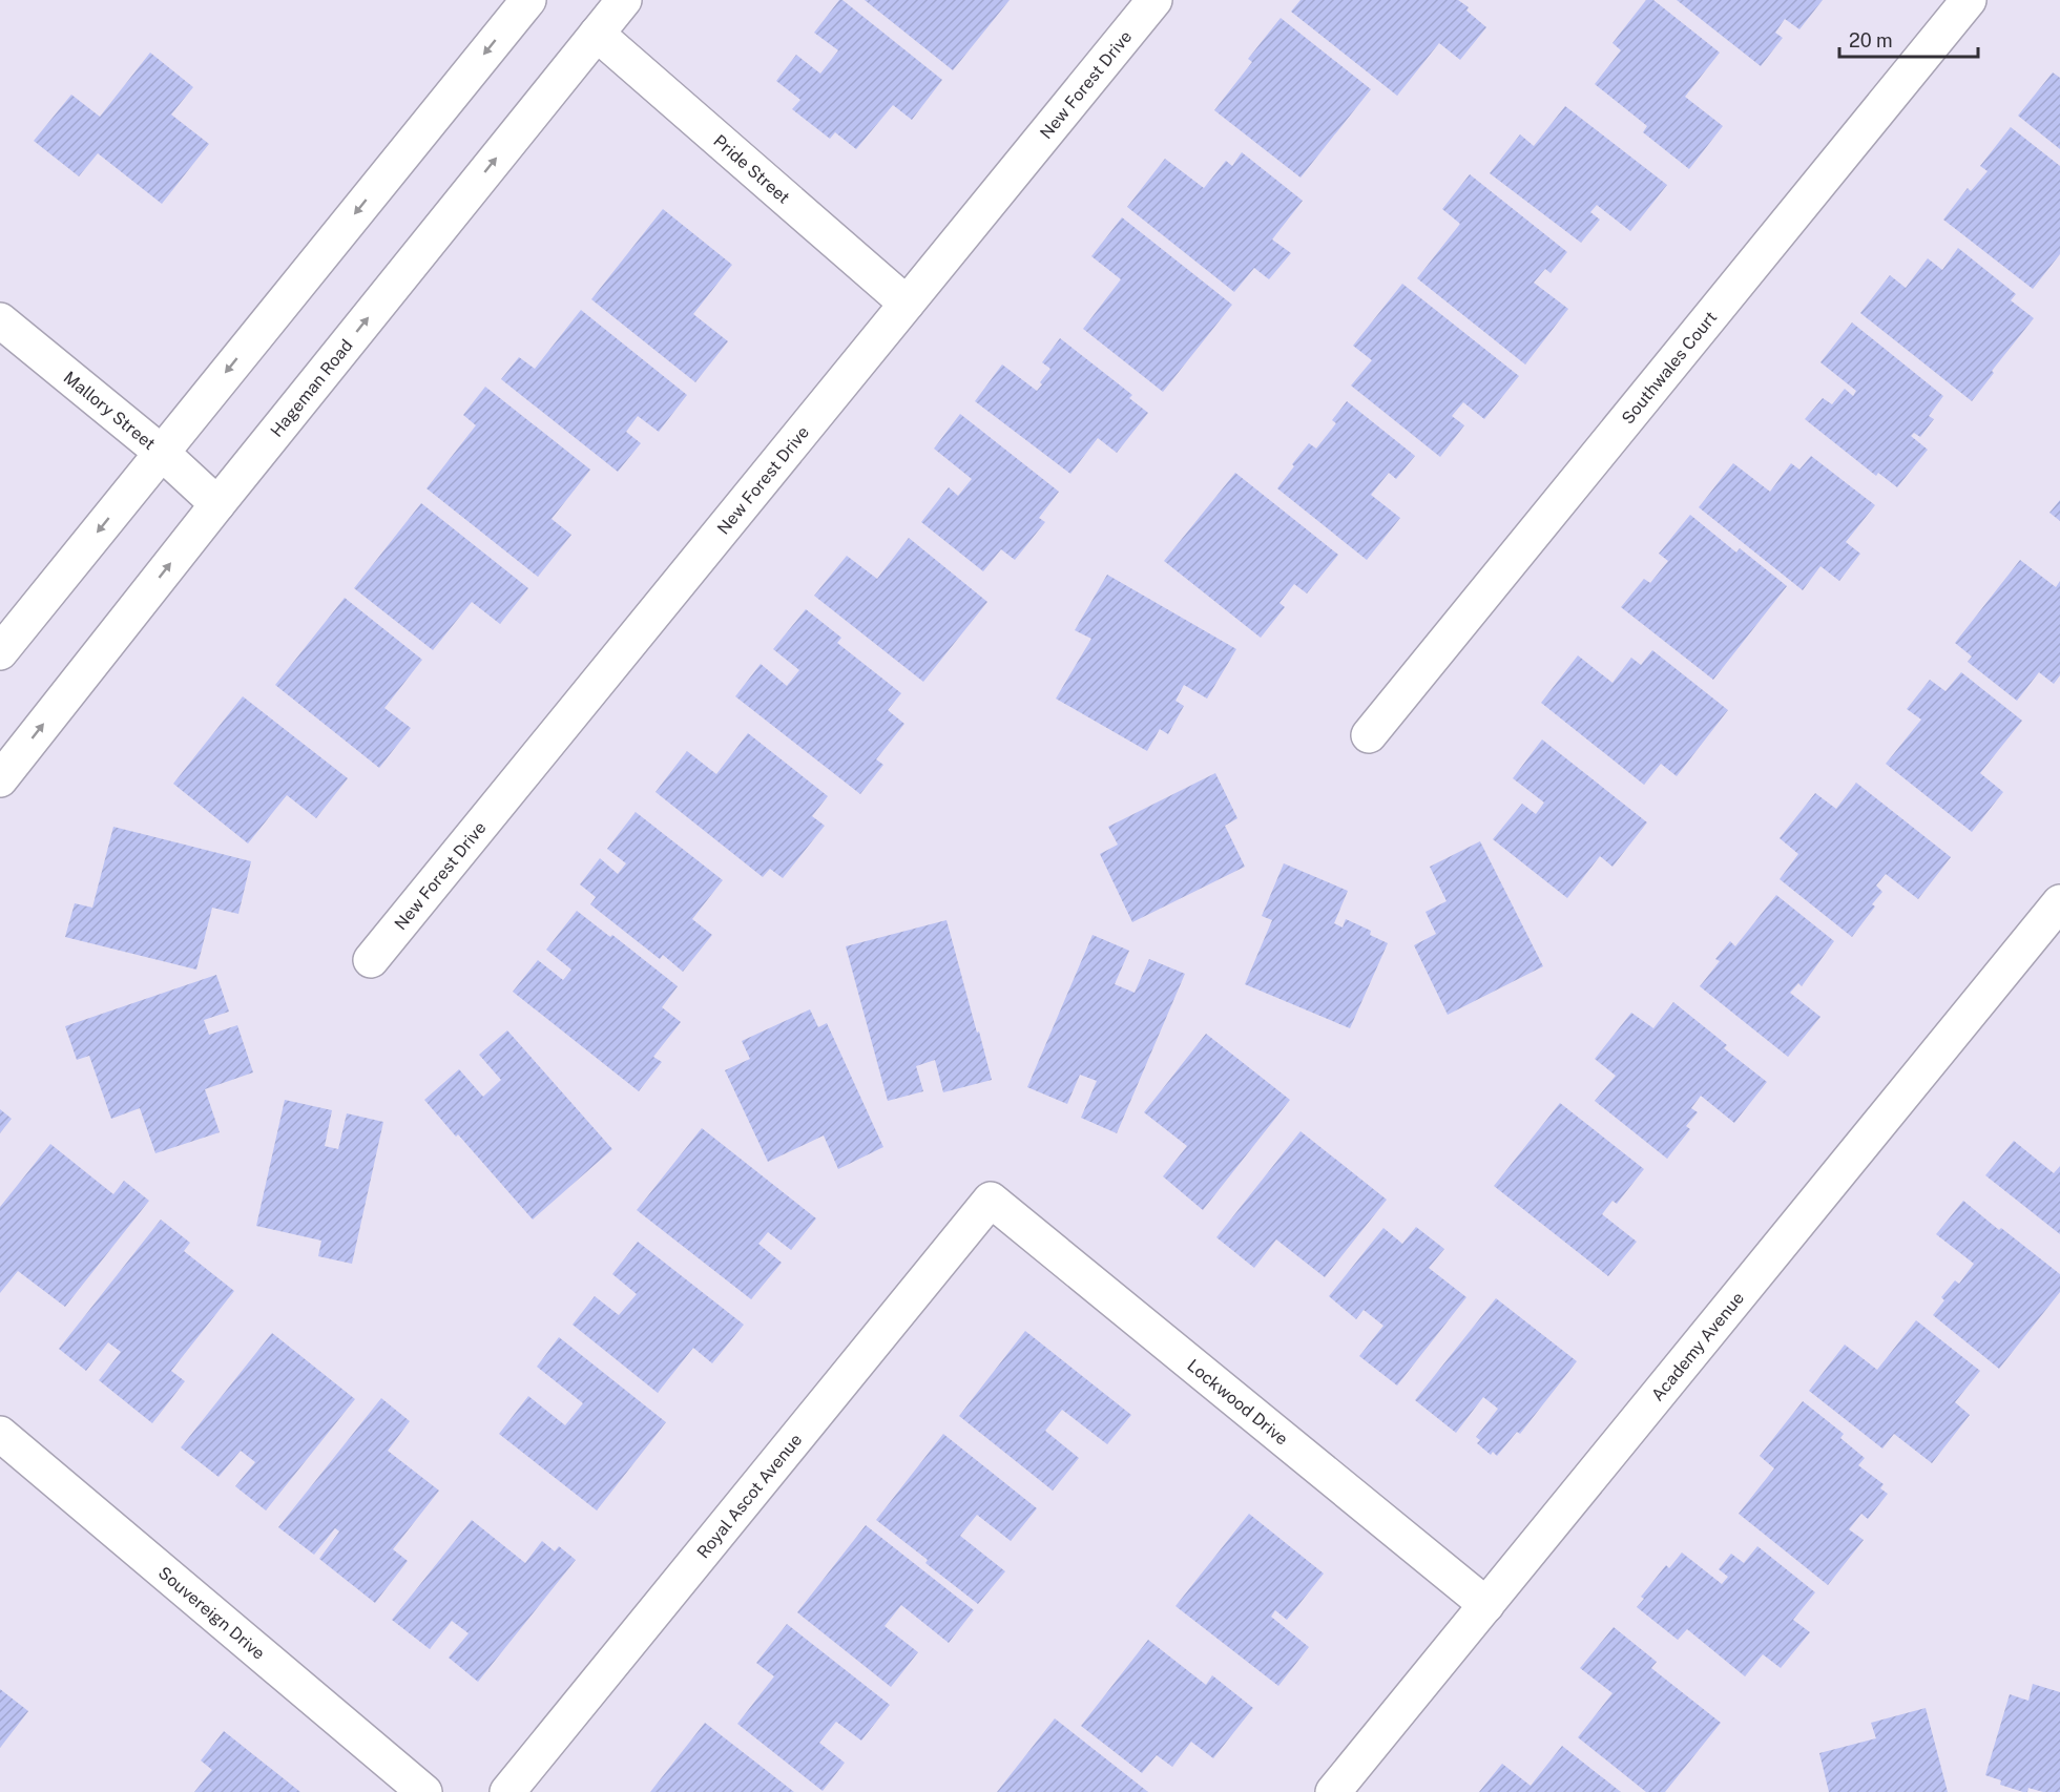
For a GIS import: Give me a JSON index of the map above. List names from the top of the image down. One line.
{"streets":{"street":["New Forest Drive","Pride Street","Southwales Court","Hageman Road","Mallory Street","Academy Avenue","Lockwood Drive","Royal Ascot Avenue","Souvereign Drive"]},"crossings":[["New Forest Drive","Pride Street"],["Pride Street","Hageman Road"],["Hageman Road","Mallory Street"],["Academy Avenue","Lockwood Drive"],["Lockwood Drive","Royal Ascot Avenue"]],"scale_bar":"20 m"}
